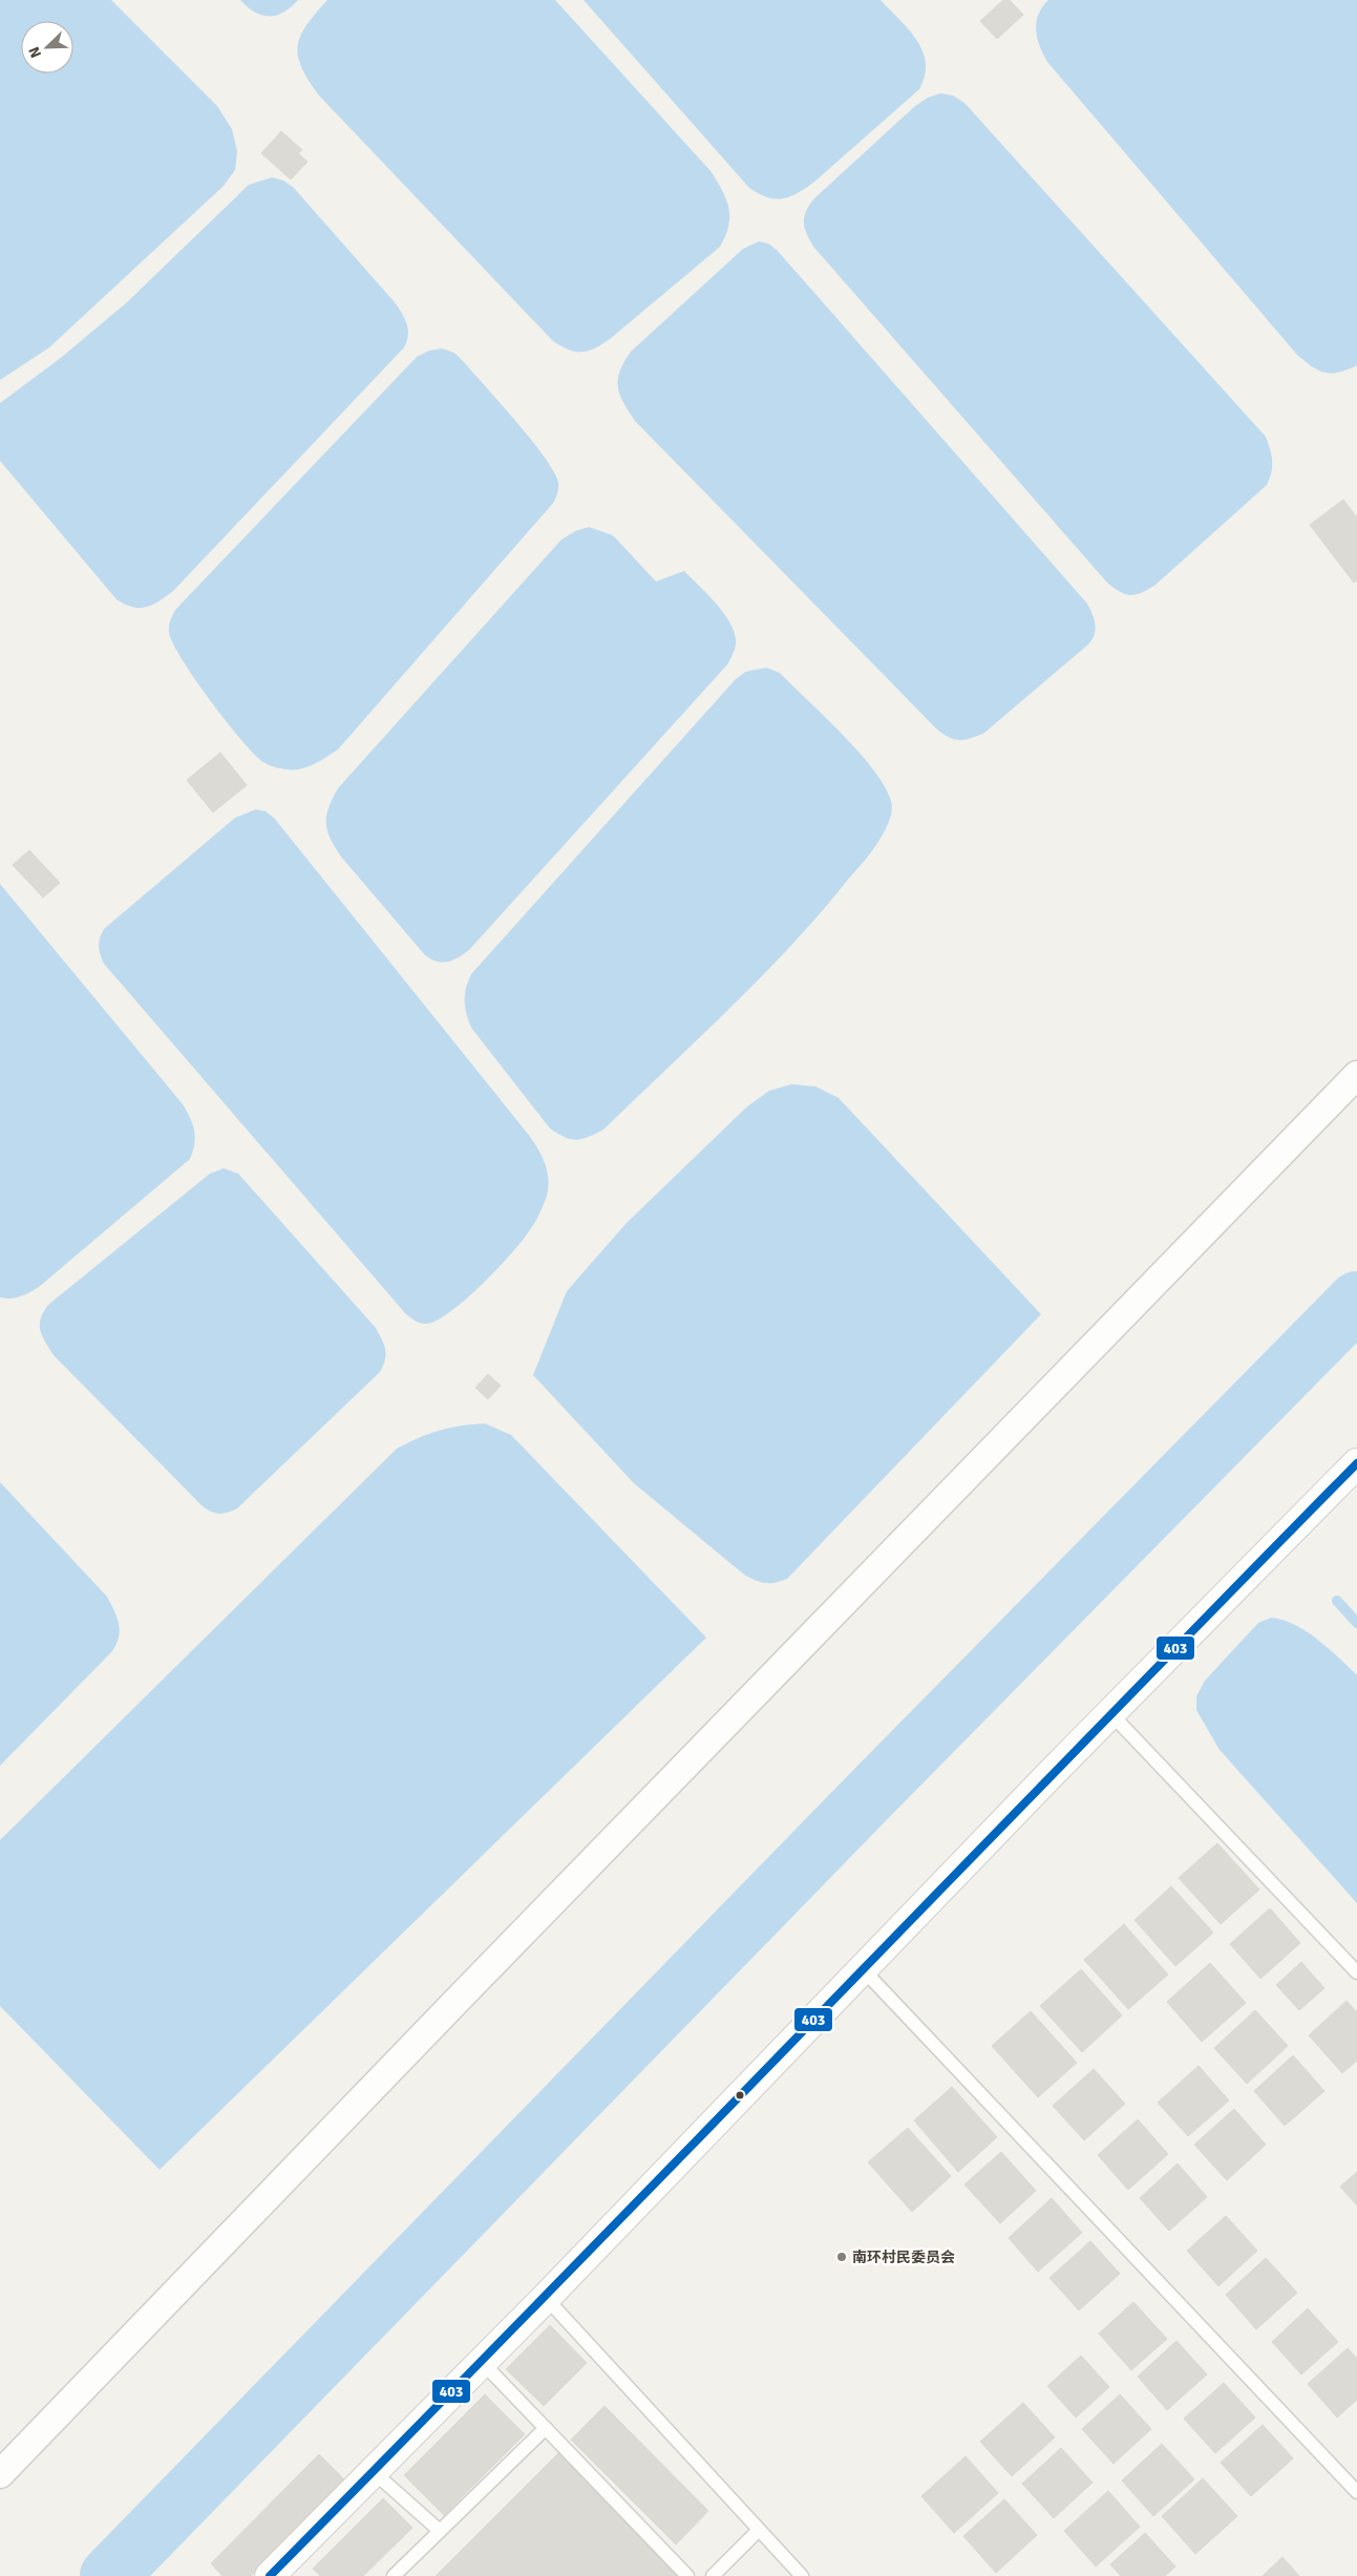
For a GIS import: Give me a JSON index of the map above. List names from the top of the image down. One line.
{"places":["南环村民委员会"],"lines":["transit line 403"],"north":"bottom left"}
